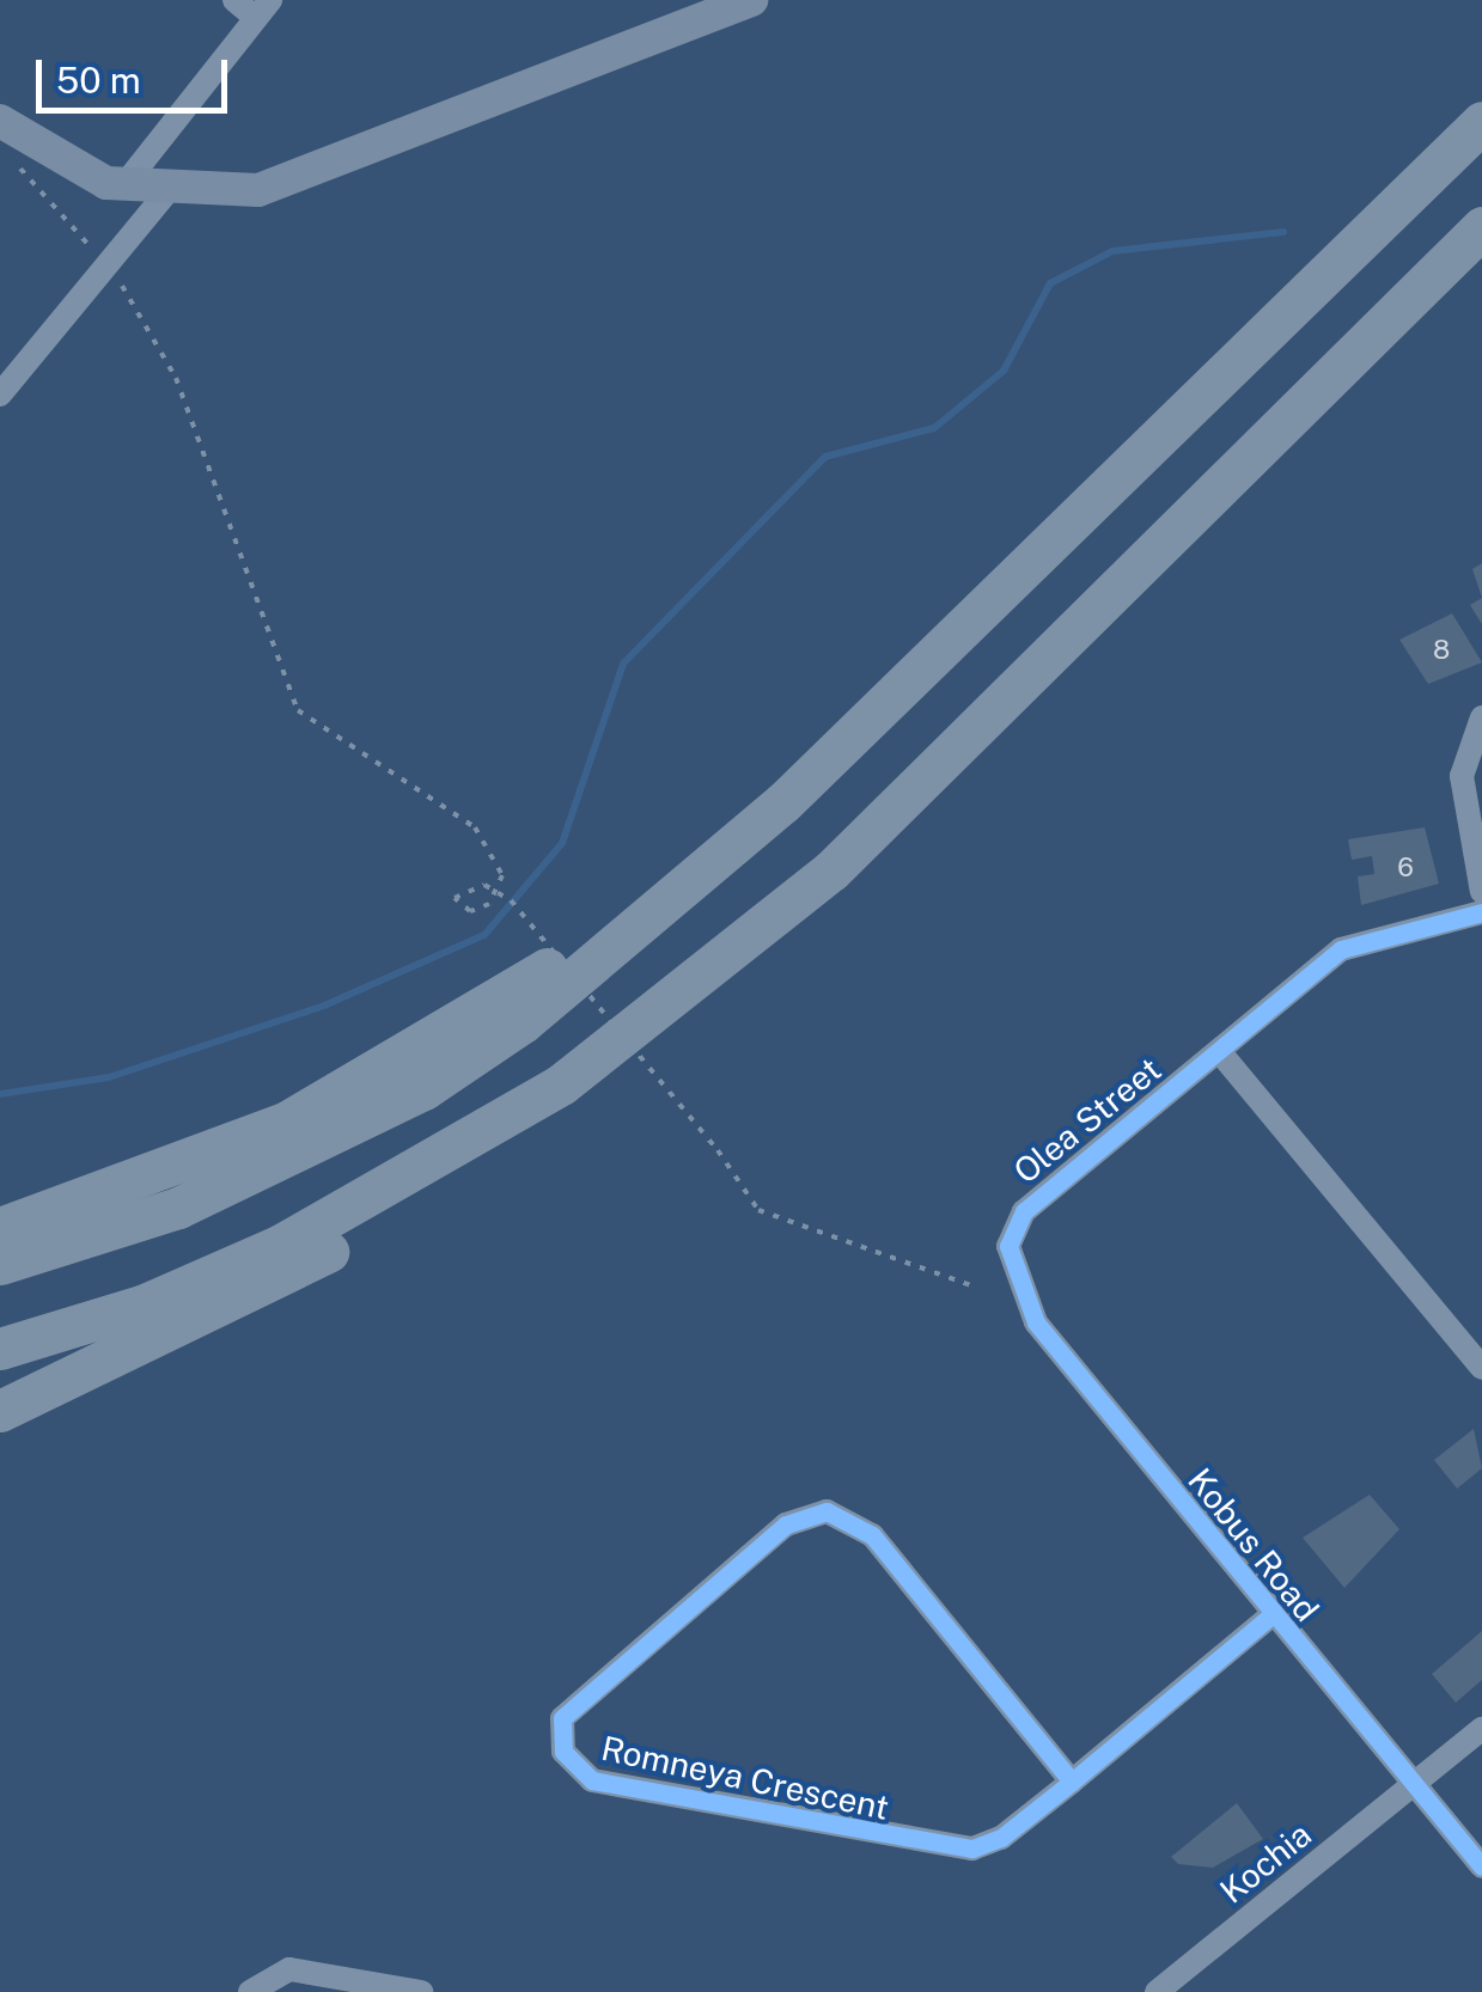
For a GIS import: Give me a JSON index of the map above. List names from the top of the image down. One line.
{"streets":{"street":["Olea Street","Kobus Road","Romneya Crescent","Kochia"]},"crossings":[["Olea Street","Kobus Road"],["Kobus Road","Romneya Crescent"],["Kobus Road","Kochia"]],"house_numbers":["8","6"],"scale_bar":"50 m"}
